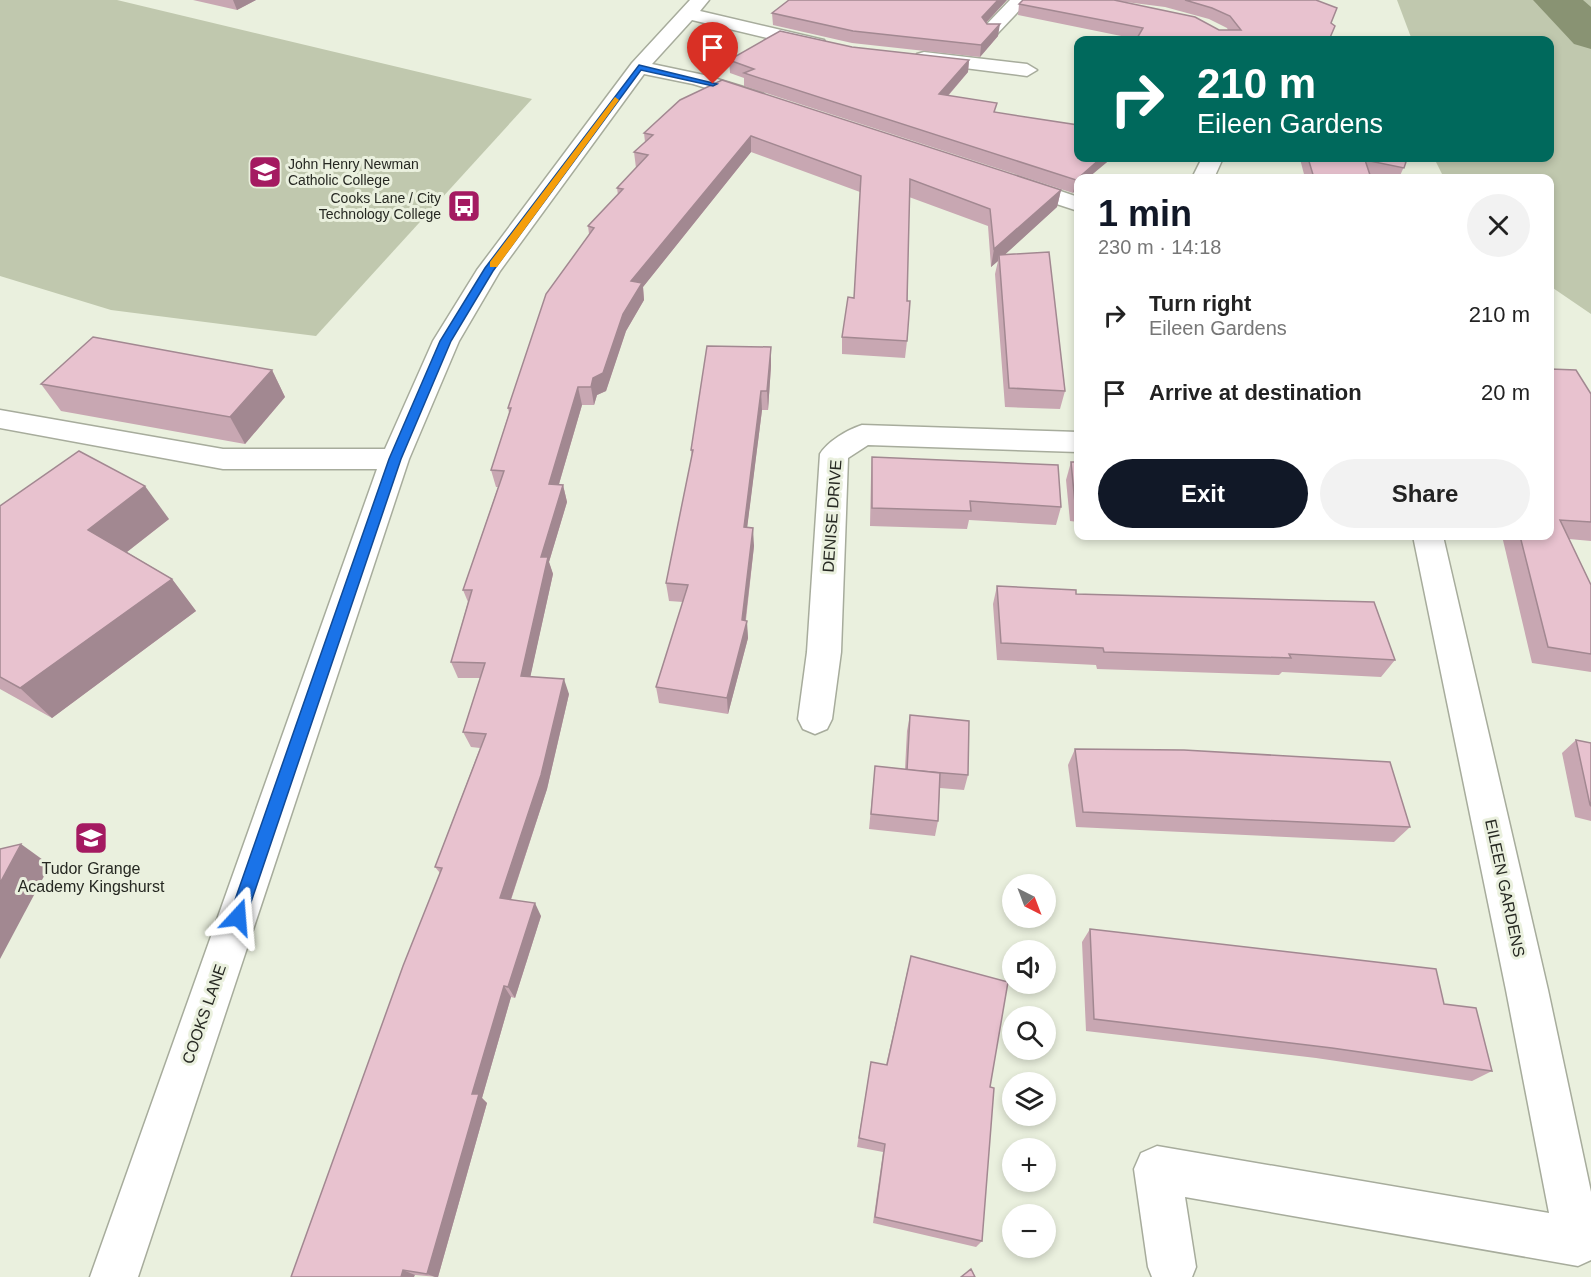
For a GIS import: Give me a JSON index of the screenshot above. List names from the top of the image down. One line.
{"streets":{"street":["DENISE DRIVE","EILEEN GARDENS","COOKS LANE"]},"places":{"school or university":["John Henry Newman Catholic College","Tudor Grange Academy Kingshurst"],"bus stop":["Cooks Lane / City Technology College"]},"north":"bottom right","page":{"turn":["210 m","Eileen Gardens"],"heading":["1 min","230 m · 14:18"],"list":[{"name":"Turn right","note":"Eileen Gardens","value":"210 m"},{"name":"Arrive at destination","value":"20 m"}],"buttons":["Exit","Share"],"map_buttons":["+","−"]}}
